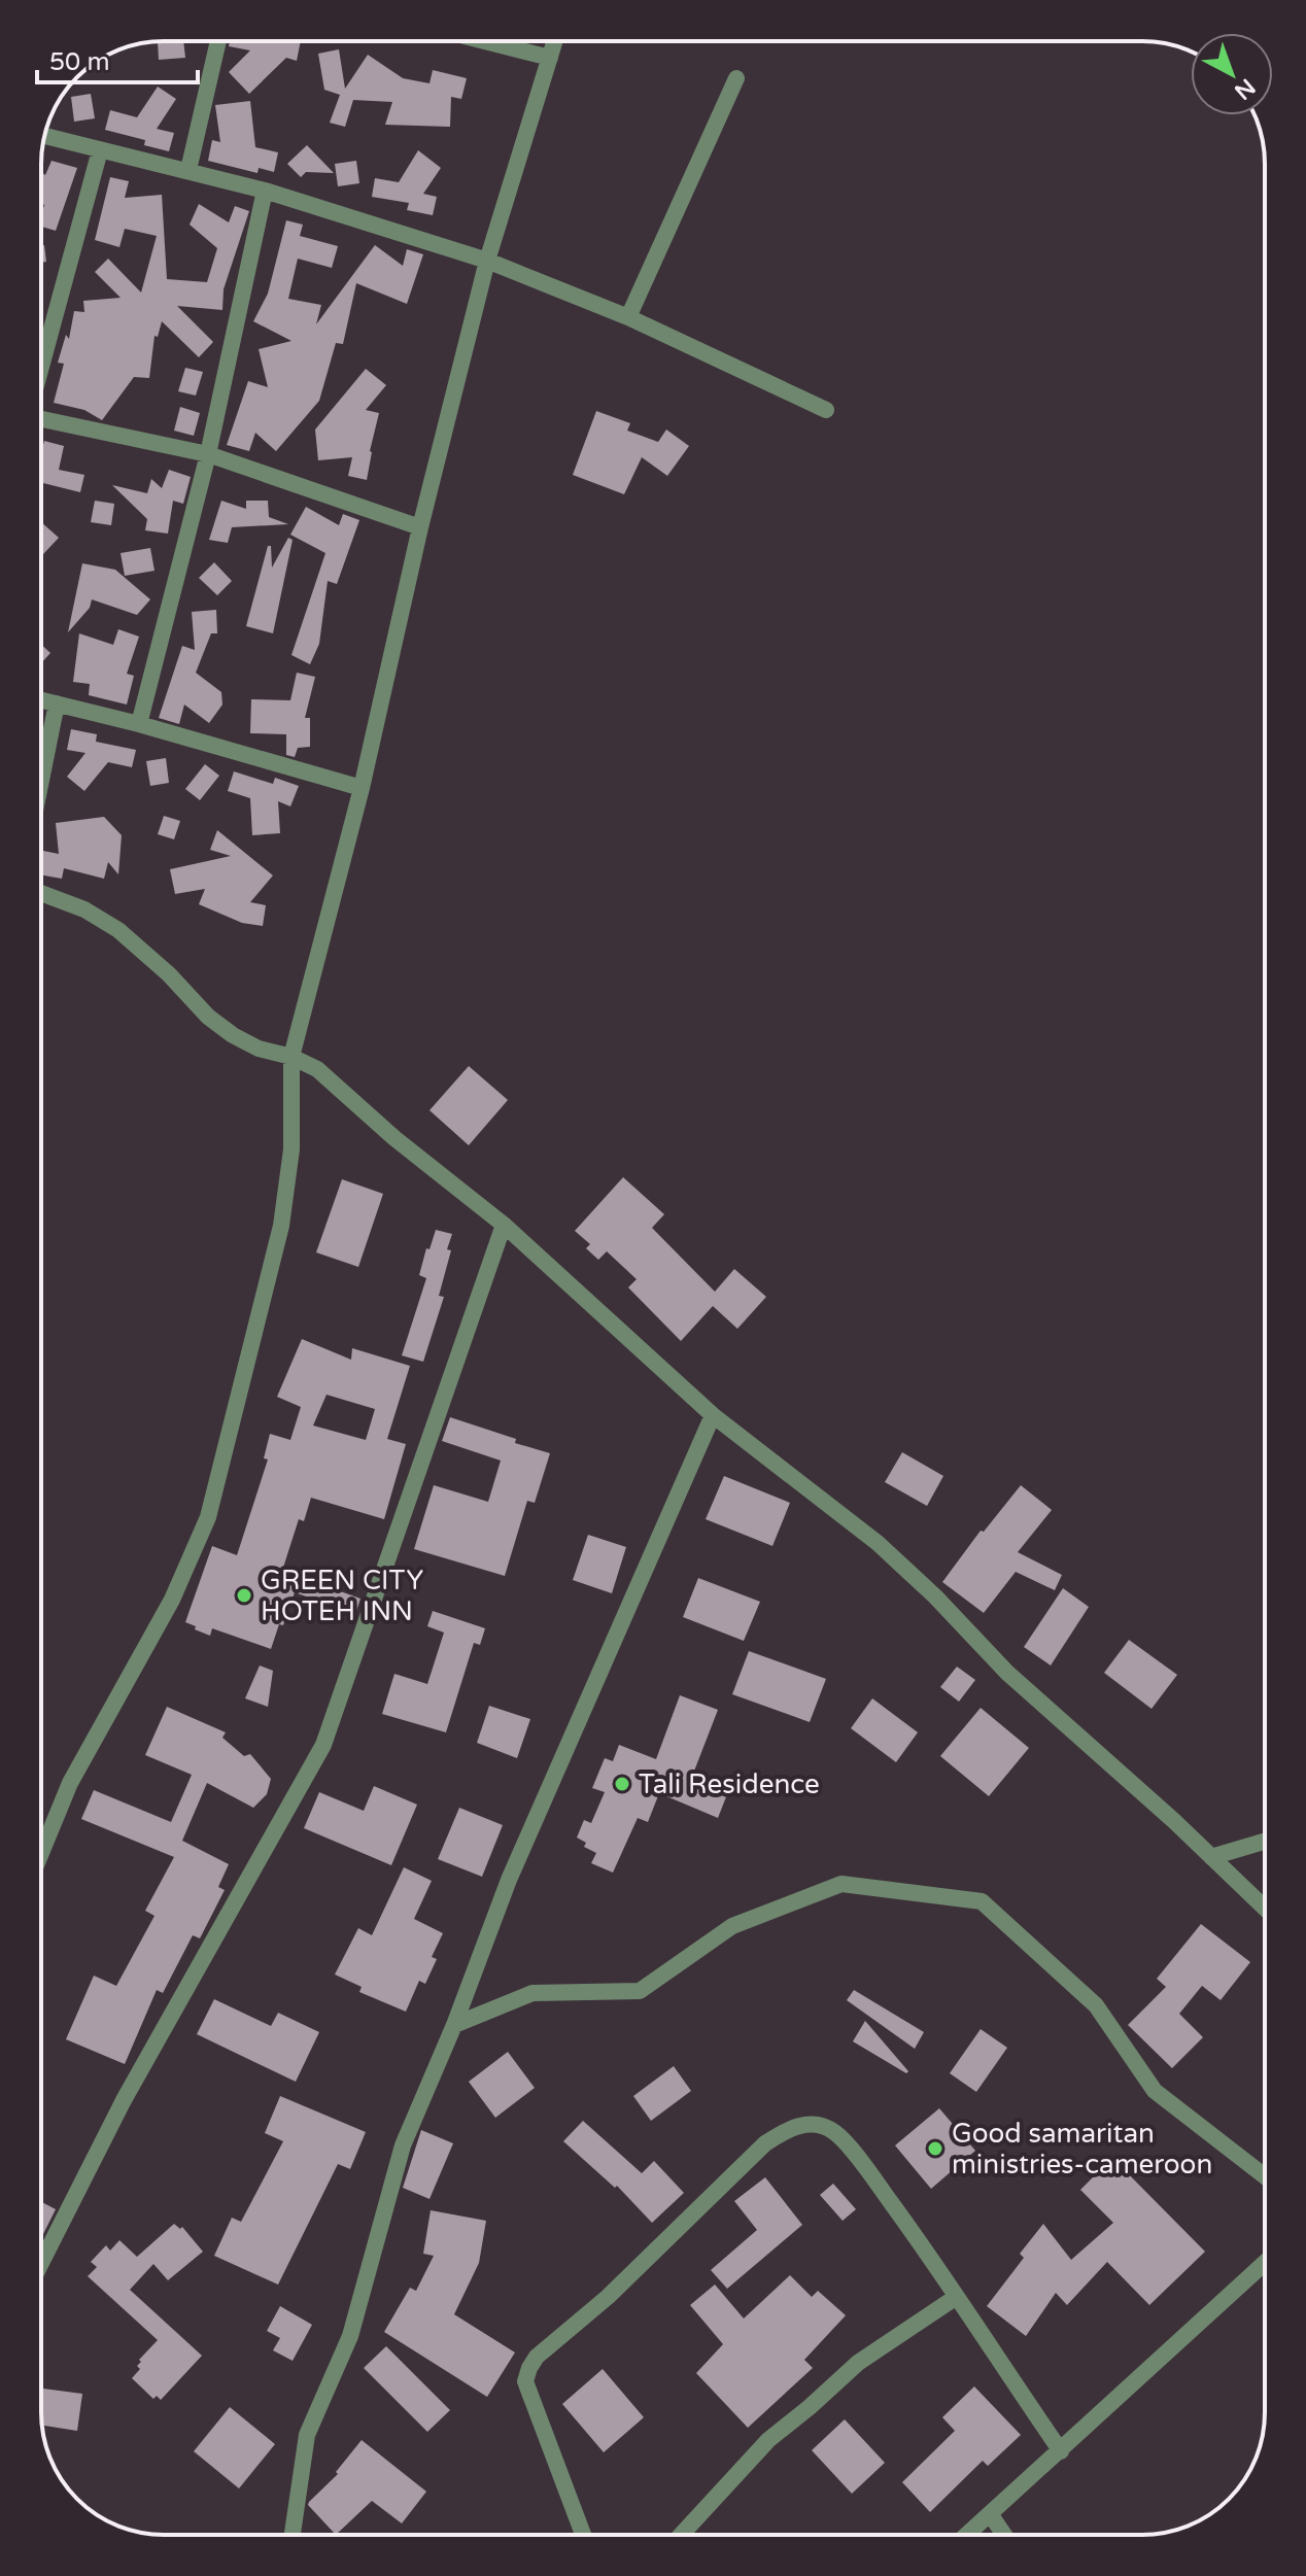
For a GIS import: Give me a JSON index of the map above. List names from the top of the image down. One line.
{"places":["GREEN CITY HOTEH INN","Tali Residence","Good samaritan ministries-cameroon"],"scale_bar":"50 m","north":"bottom right"}
